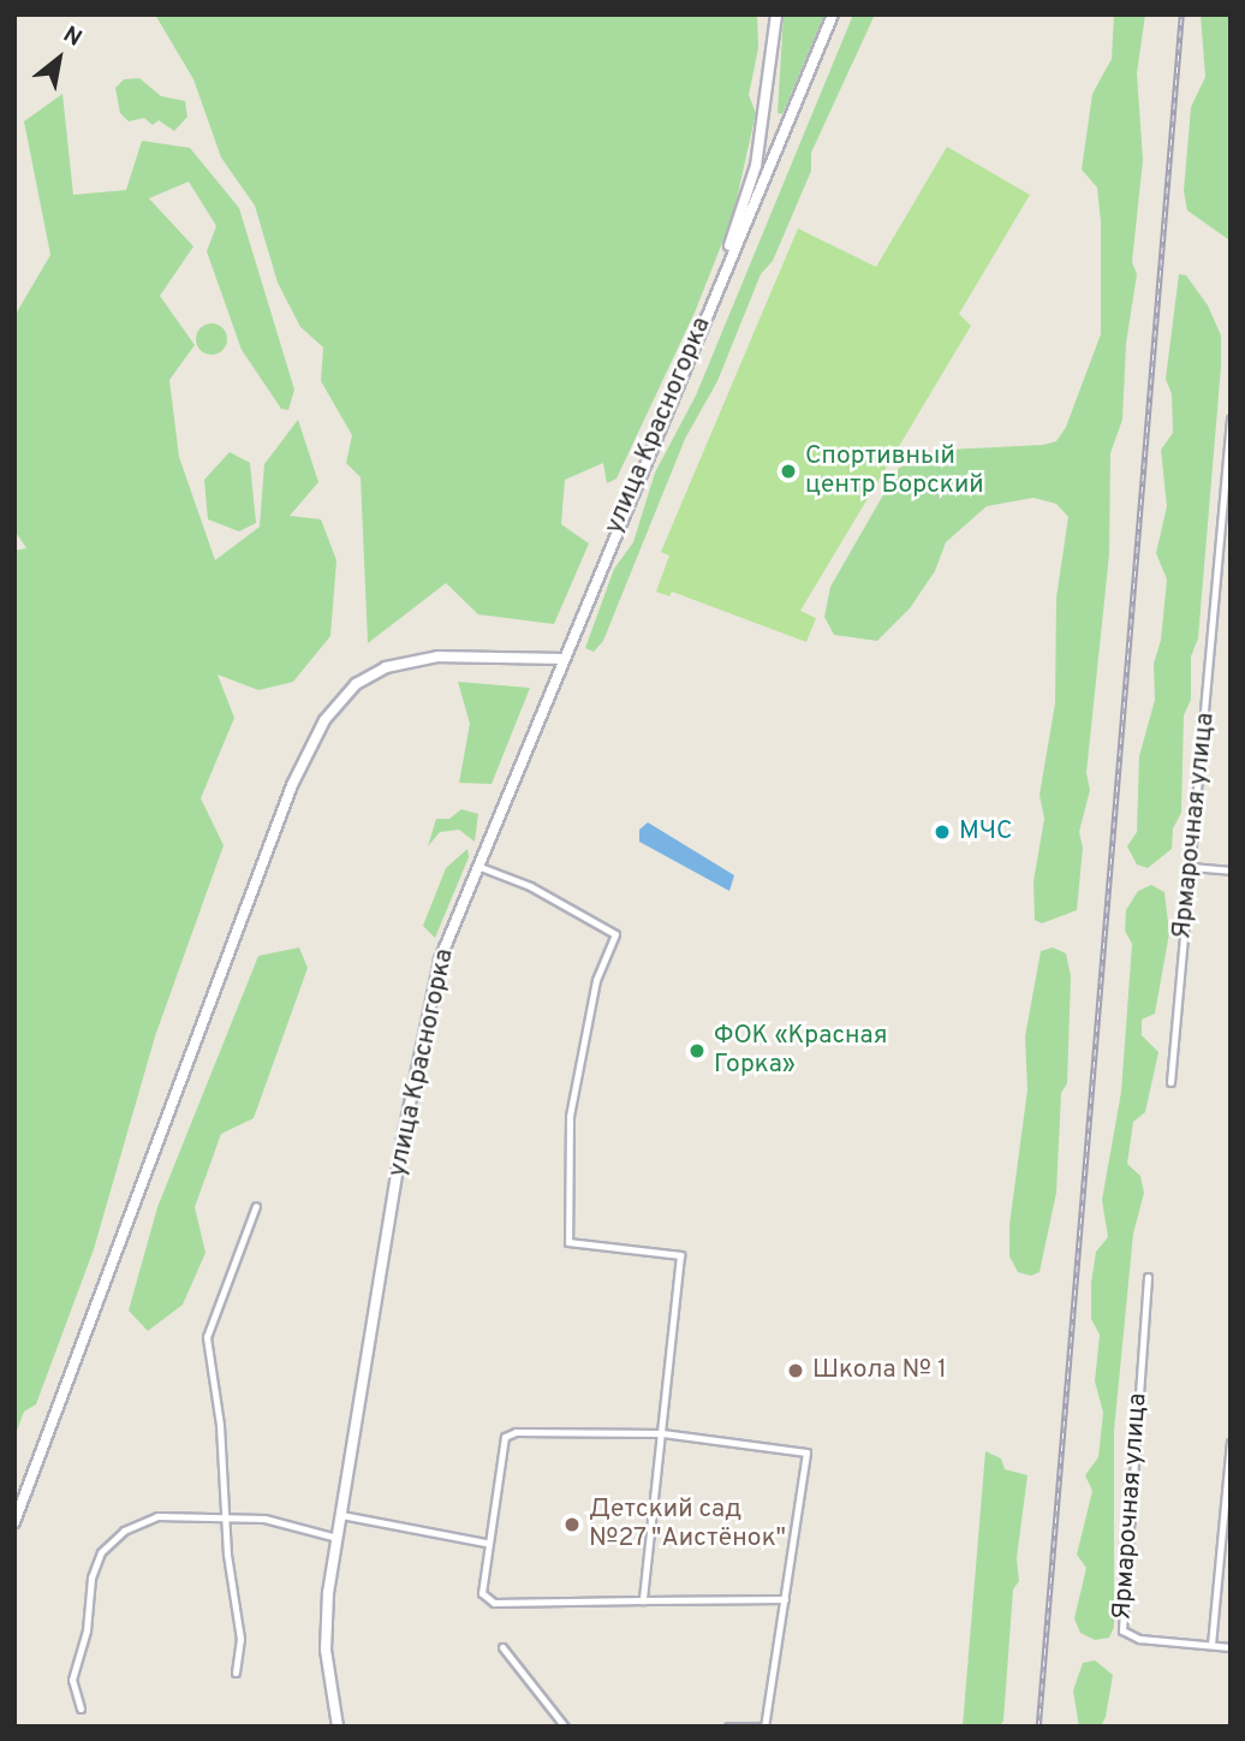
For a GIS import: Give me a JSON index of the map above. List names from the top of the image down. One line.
{"streets":{"main road":["улица Красногорка"],"street":["Ярмарочная улица"]},"places":["Спортивный центр Борский","МЧС","ФОК «Красная Горка»","Школа № 1","Детский сад №27 \"Аистёнок\""],"north":"top right"}
